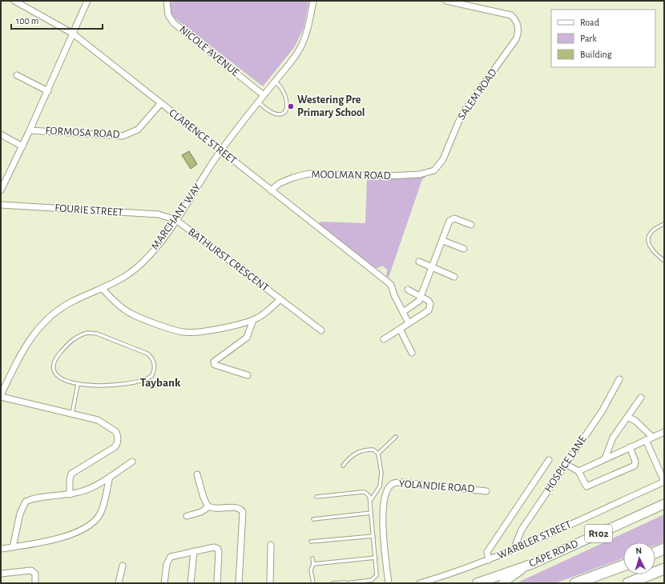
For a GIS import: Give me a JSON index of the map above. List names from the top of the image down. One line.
{"streets":{"main road":["R102","CAPE ROAD"],"street":["NICOLE AVENUE","SALEM ROAD","FORMOSA ROAD","CLARENCE STREET","MOOLMAN ROAD","FOURIE STREET","MARCHANT WAY","BATHURST CRESCENT","HOSPICE LANE","YOLANDIE ROAD","WARBLER STREET"]},"crossings":[["NICOLE AVENUE","MARCHANT WAY"],["SALEM ROAD","MOOLMAN ROAD"],["FORMOSA ROAD","CLARENCE STREET"],["CLARENCE STREET","MOOLMAN ROAD"],["CLARENCE STREET","MARCHANT WAY"],["FOURIE STREET","MARCHANT WAY"],["FOURIE STREET","BATHURST CRESCENT"],["MARCHANT WAY","BATHURST CRESCENT"],["HOSPICE LANE","WARBLER STREET"]],"districts":["Taybank"],"places":["Westering Pre Primary School"],"legend":["Road","Park","Building"],"scale_bar":"100 m","north":"top"}
